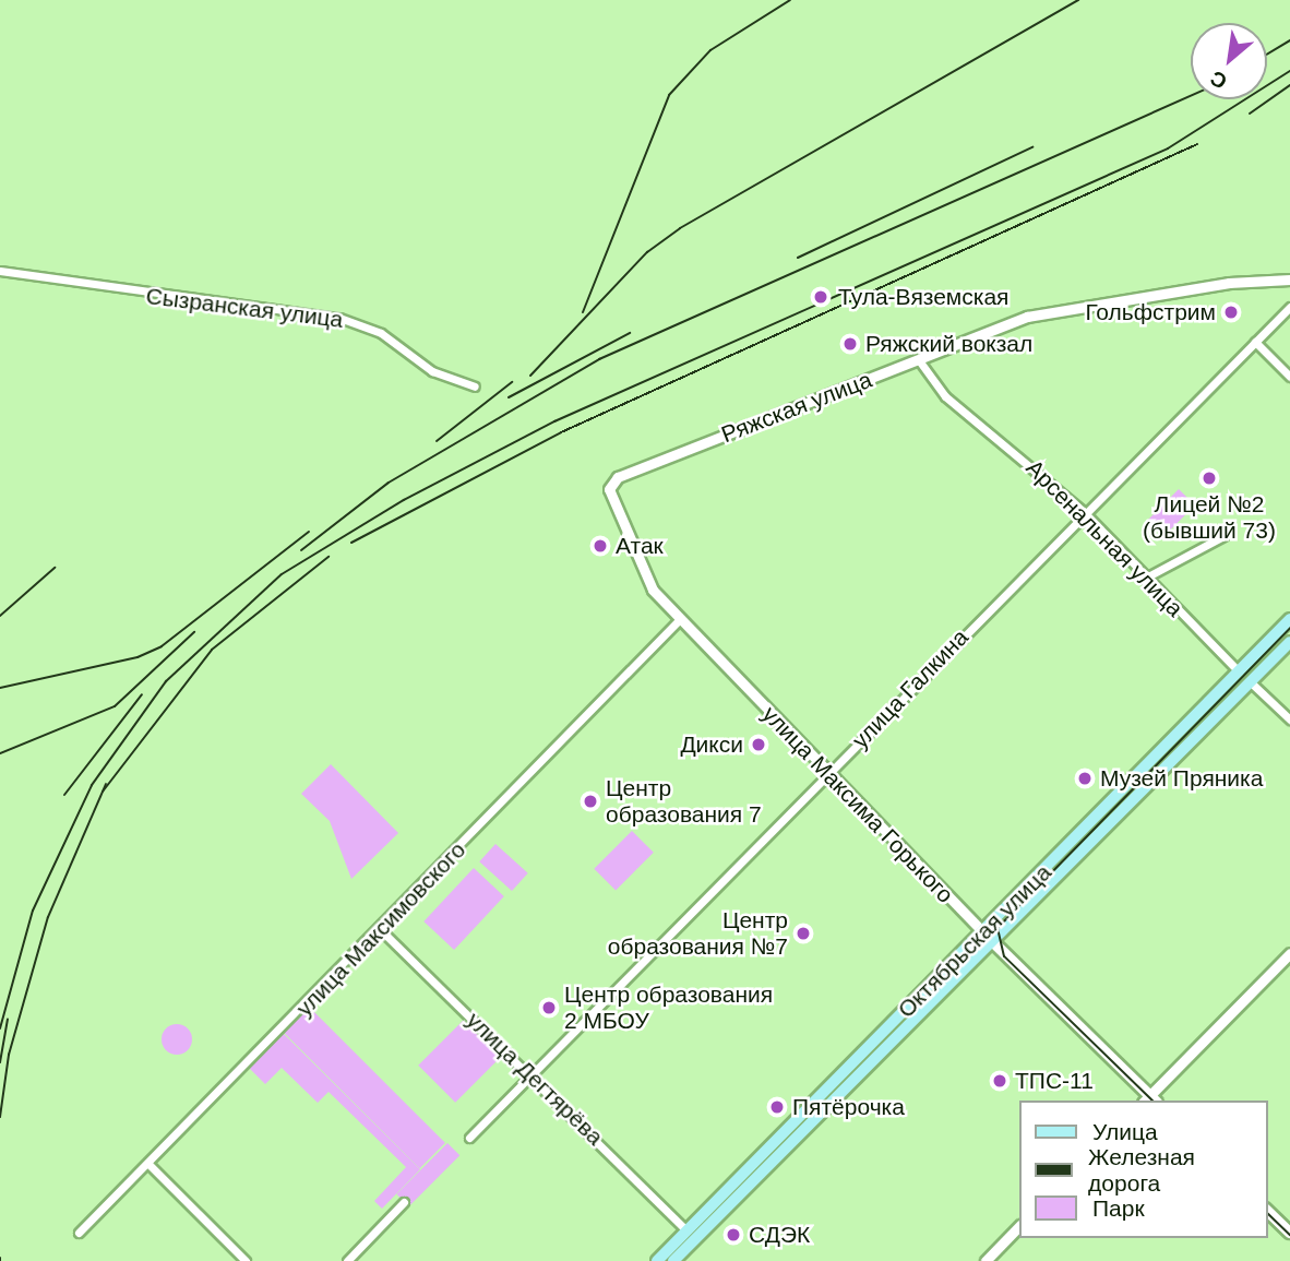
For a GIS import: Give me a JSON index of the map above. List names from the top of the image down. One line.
{"streets":{"main road":["Арсенальная улица","улица Максима Горького","Октябрьская улица"],"street":["Сызранская улица","Ряжская улица","улица Галкина","улица Максимовского","улица Дегтярёва"]},"crossings":[["Ряжская улица","Арсенальная улица"],["Ряжская улица","улица Максима Горького"],["Арсенальная улица","улица Галкина"],["Арсенальная улица","Октябрьская улица"],["улица Галкина","улица Максима Горького"],["улица Галкина","улица Дегтярёва"],["улица Максима Горького","улица Максимовского"],["улица Максима Горького","Октябрьская улица"],["улица Максимовского","улица Дегтярёва"],["Октябрьская улица","улица Дегтярёва"]],"places":["Тула-Вяземская","Гольфстрим","Ряжский вокзал","Лицей №2 (бывший 73)","Атак","Дикси","Музей Пряника","Центр образования 7","Центр образования №7","Центр образования 2 МБОУ","ТПС-11","Пятёрочка","СДЭК"],"legend":["Улица","Железная дорога","Парк"],"north":"bottom left"}
